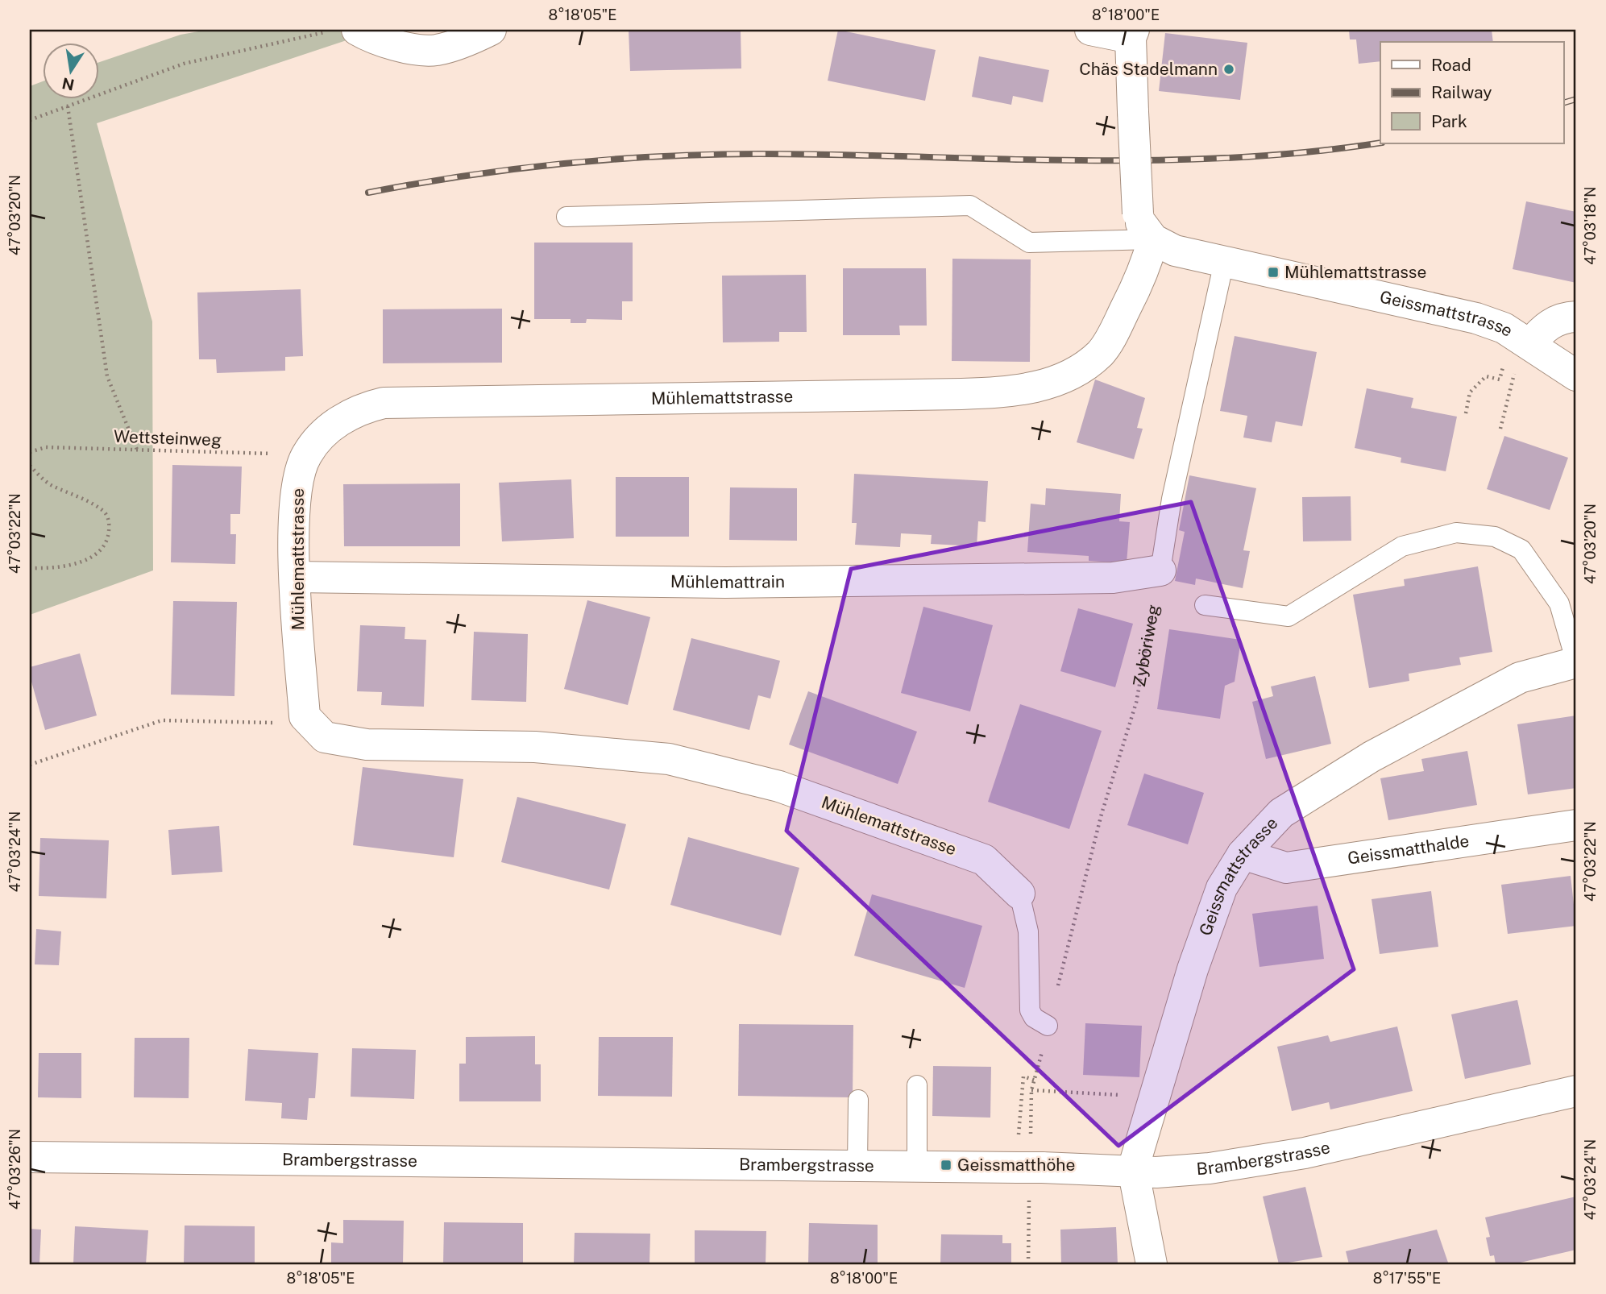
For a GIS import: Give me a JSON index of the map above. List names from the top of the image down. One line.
{"streets":{"street":["Geissmattstrasse","Mühlemattstrasse","Mühlemattrain","Geissmatthalde","Brambergstrasse"],"path":["Wettsteinweg","Zyböriweg"]},"crossings":[["Geissmattstrasse","Mühlemattstrasse"],["Geissmattstrasse","Geissmatthalde"],["Geissmattstrasse","Brambergstrasse"],["Mühlemattstrasse","Wettsteinweg"],["Mühlemattstrasse","Mühlemattrain"],["Mühlemattstrasse","Zyböriweg"],["Mühlemattrain","Zyböriweg"]],"places":{"other":["Chäs Stadelmann"],"transit":["Mühlemattstrasse","Geissmatthöhe"]},"legend":["Road","Railway","Park"],"north":"bottom","coordinates":["8°18'05\"E","8°18'00\"E","47°03'20\"N","47°03'18\"N","47°03'22\"N","47°03'24\"N","47°03'26\"N","8°17'55\"E"]}
